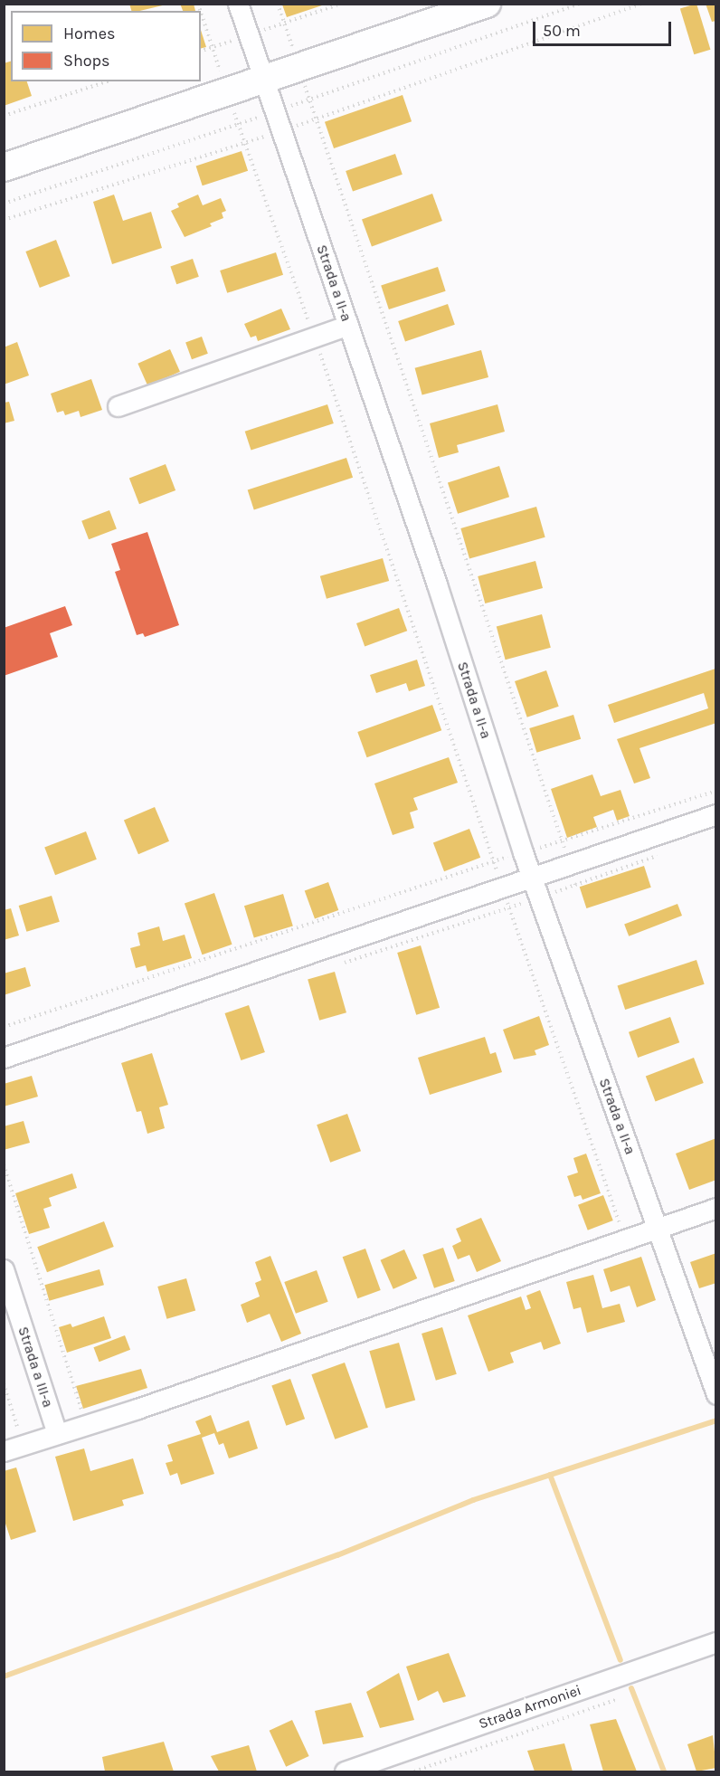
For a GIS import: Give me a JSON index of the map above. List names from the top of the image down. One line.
{"streets":{"street":["Strada a II-a","Strada a III-a","Strada Armoniei"]},"legend":["Homes","Shops"],"scale_bar":"50 m"}
